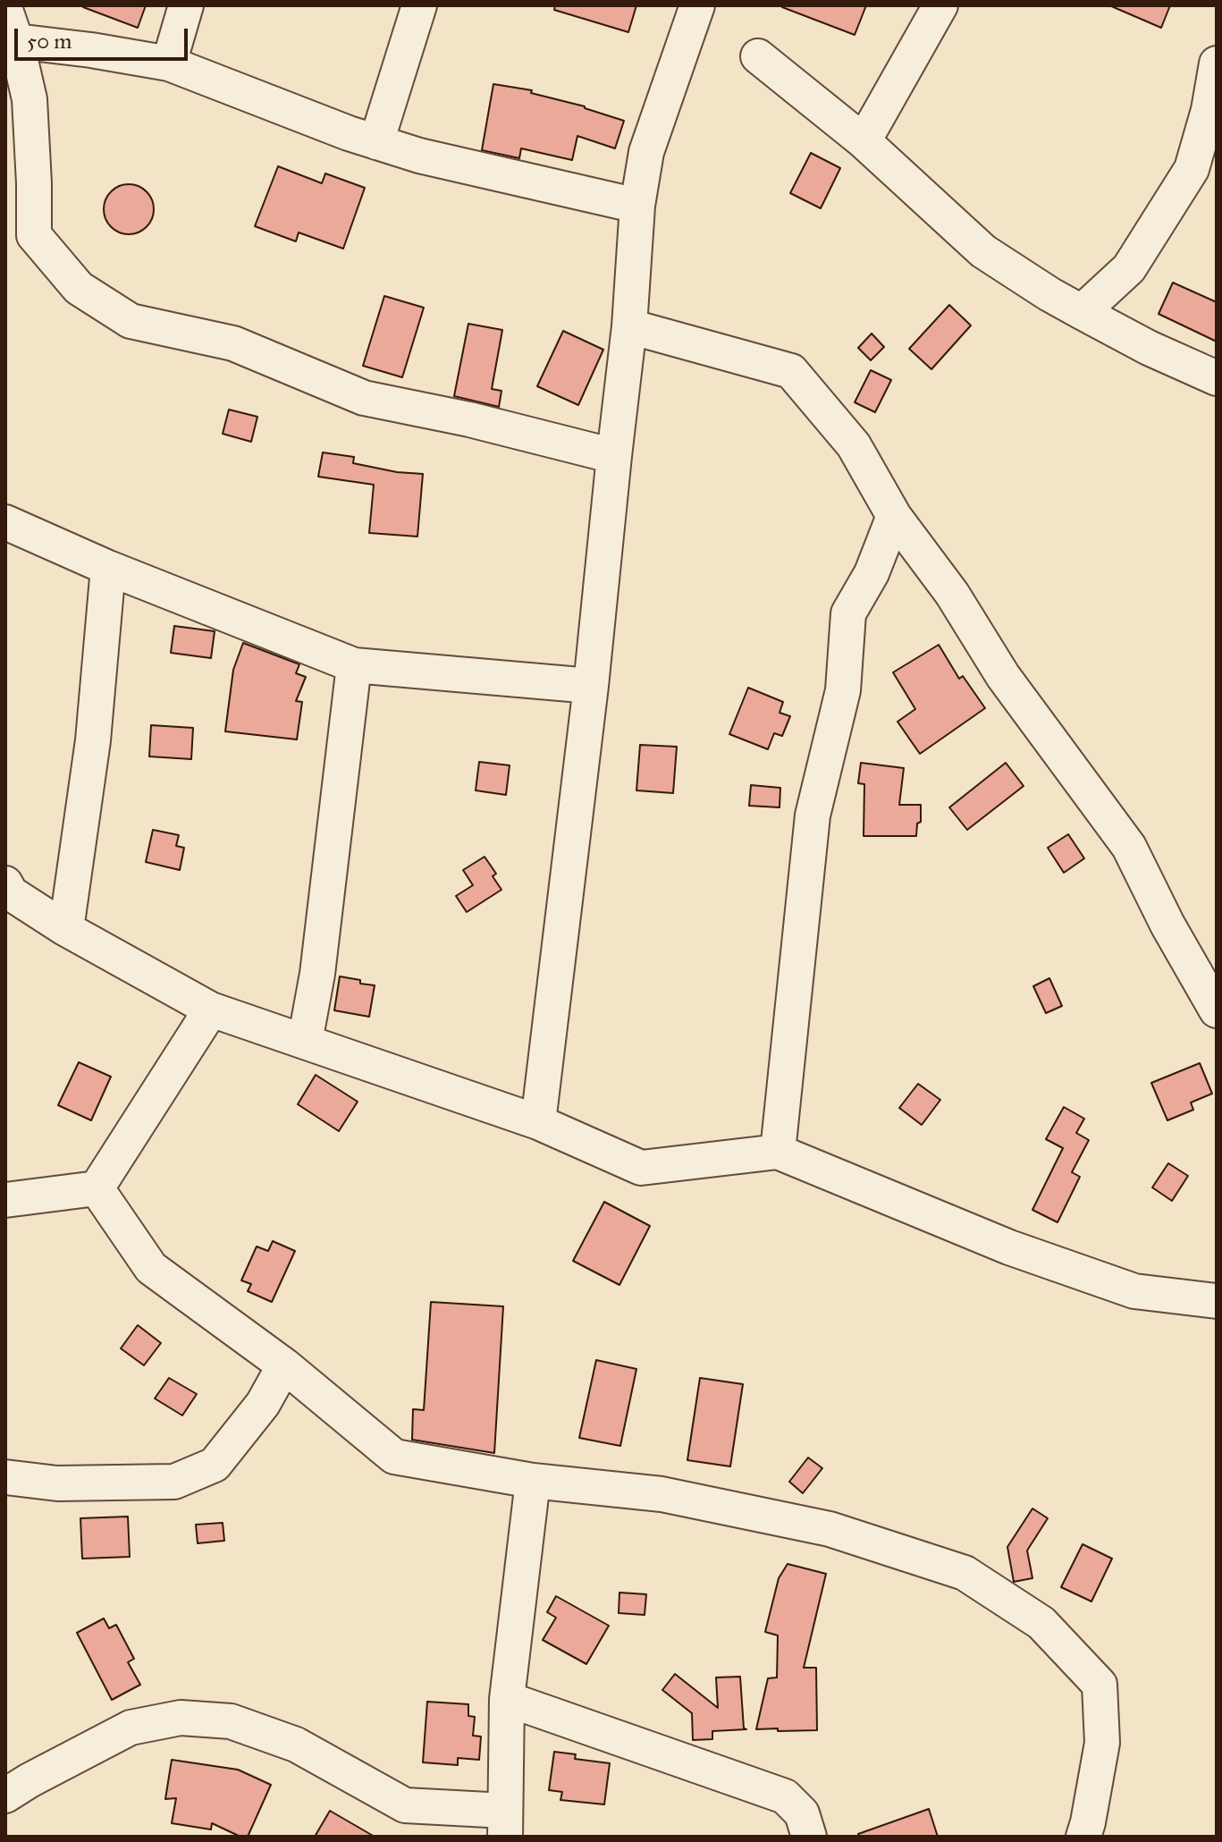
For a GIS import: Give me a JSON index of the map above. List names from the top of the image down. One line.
{"scale_bar":"50 m"}
